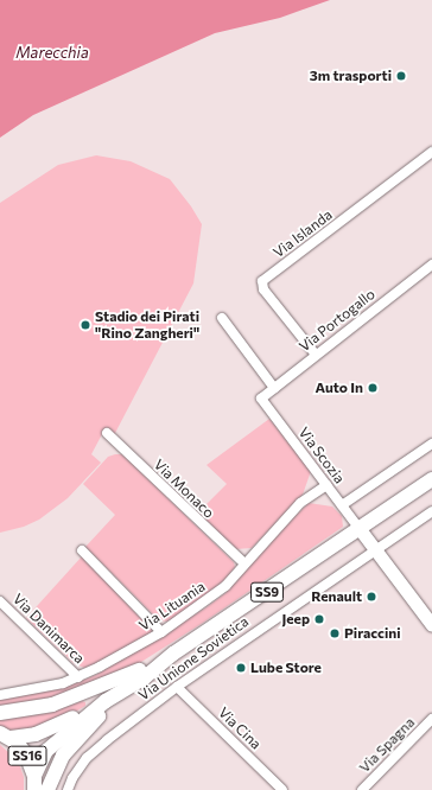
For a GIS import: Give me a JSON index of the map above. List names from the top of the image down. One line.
{"streets":{"main road":["SS9","SS16"],"street":["Via Islanda","Via Portogallo","Via Scozia","Via Monaco","Via Lituania","Via Danimarca","Via Unione Sovietica","Via Cina","Via Spagna"]},"crossings":[["Via Islanda","Via Portogallo"],["Via Portogallo","Via Scozia"],["Via Scozia","SS9"],["Via Scozia","Via Lituania"],["Via Monaco","Via Lituania"],["SS9","SS16"],["Via Lituania","Via Danimarca"],["Via Unione Sovietica","Via Cina"]],"water":["Marecchia"],"places":["3m trasporti","Stadio dei Pirati \"Rino Zangheri\"","Auto In","Renault","Jeep","Piraccini","Lube Store"]}
